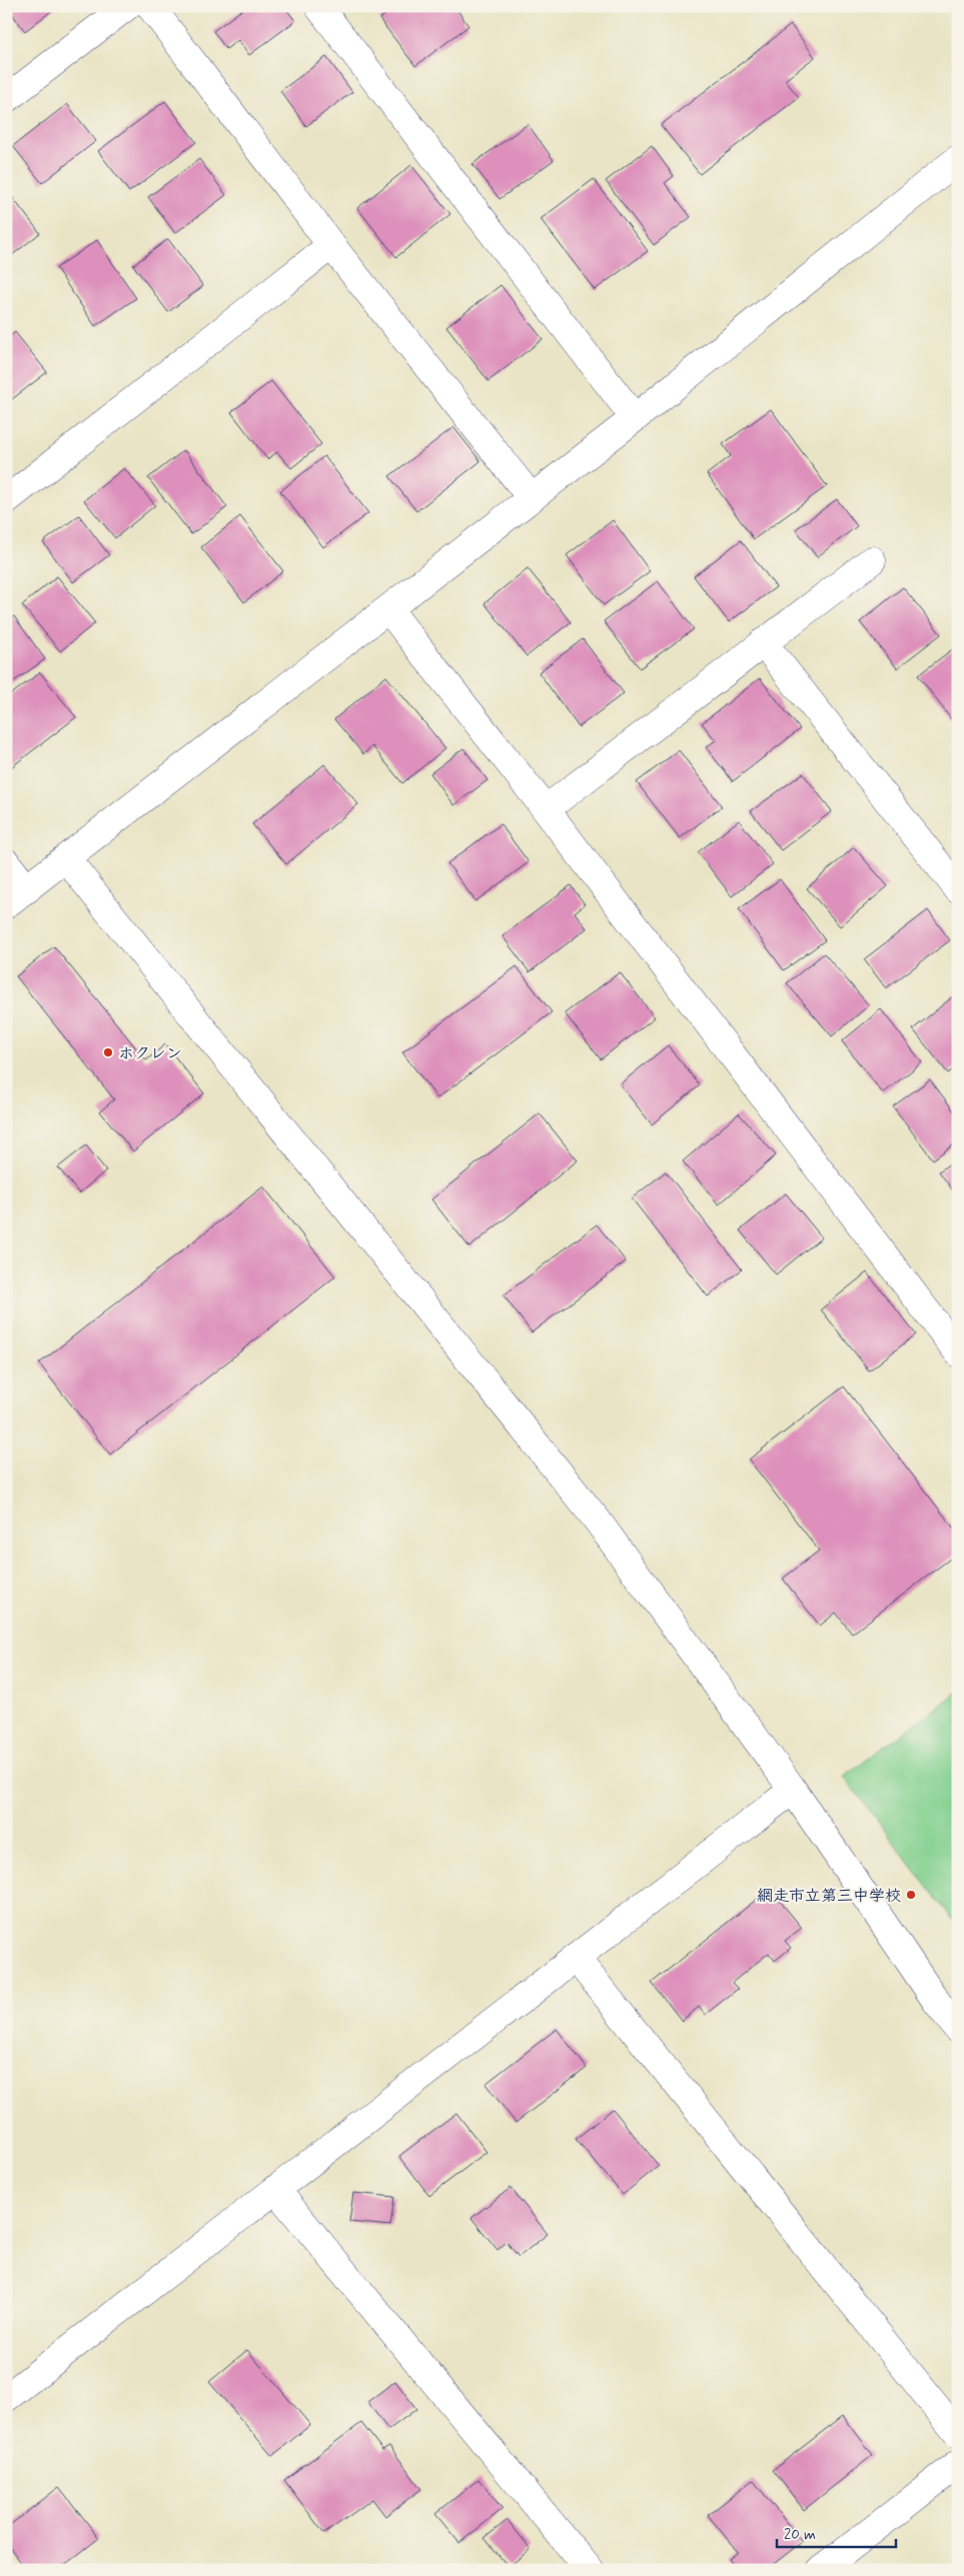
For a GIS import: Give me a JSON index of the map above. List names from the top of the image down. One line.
{"places":["ホクレン","網走市立第三中学校"],"scale_bar":"20 m"}
